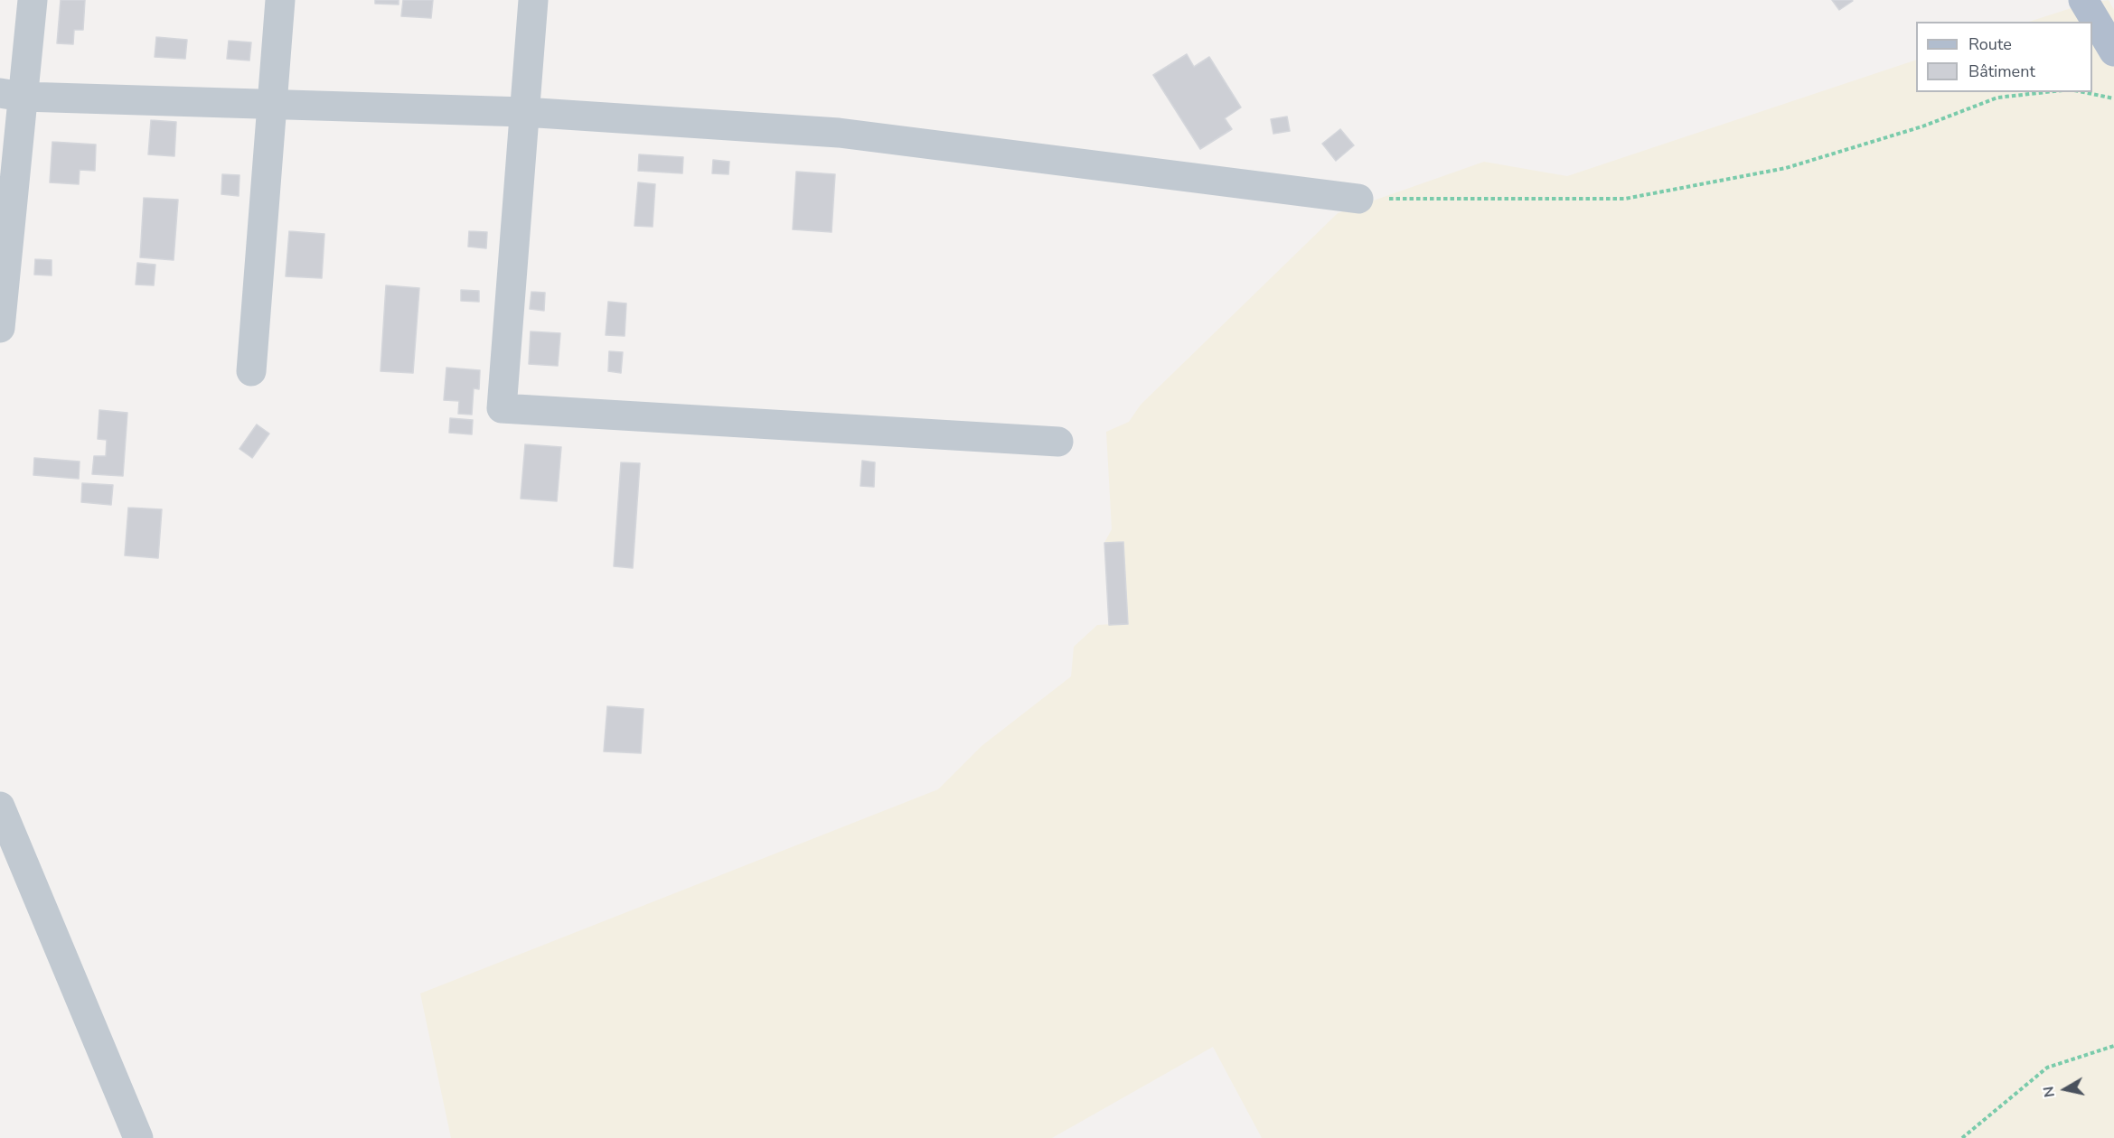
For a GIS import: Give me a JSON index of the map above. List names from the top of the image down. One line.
{"legend":["Route","Bâtiment"],"north":"left"}
